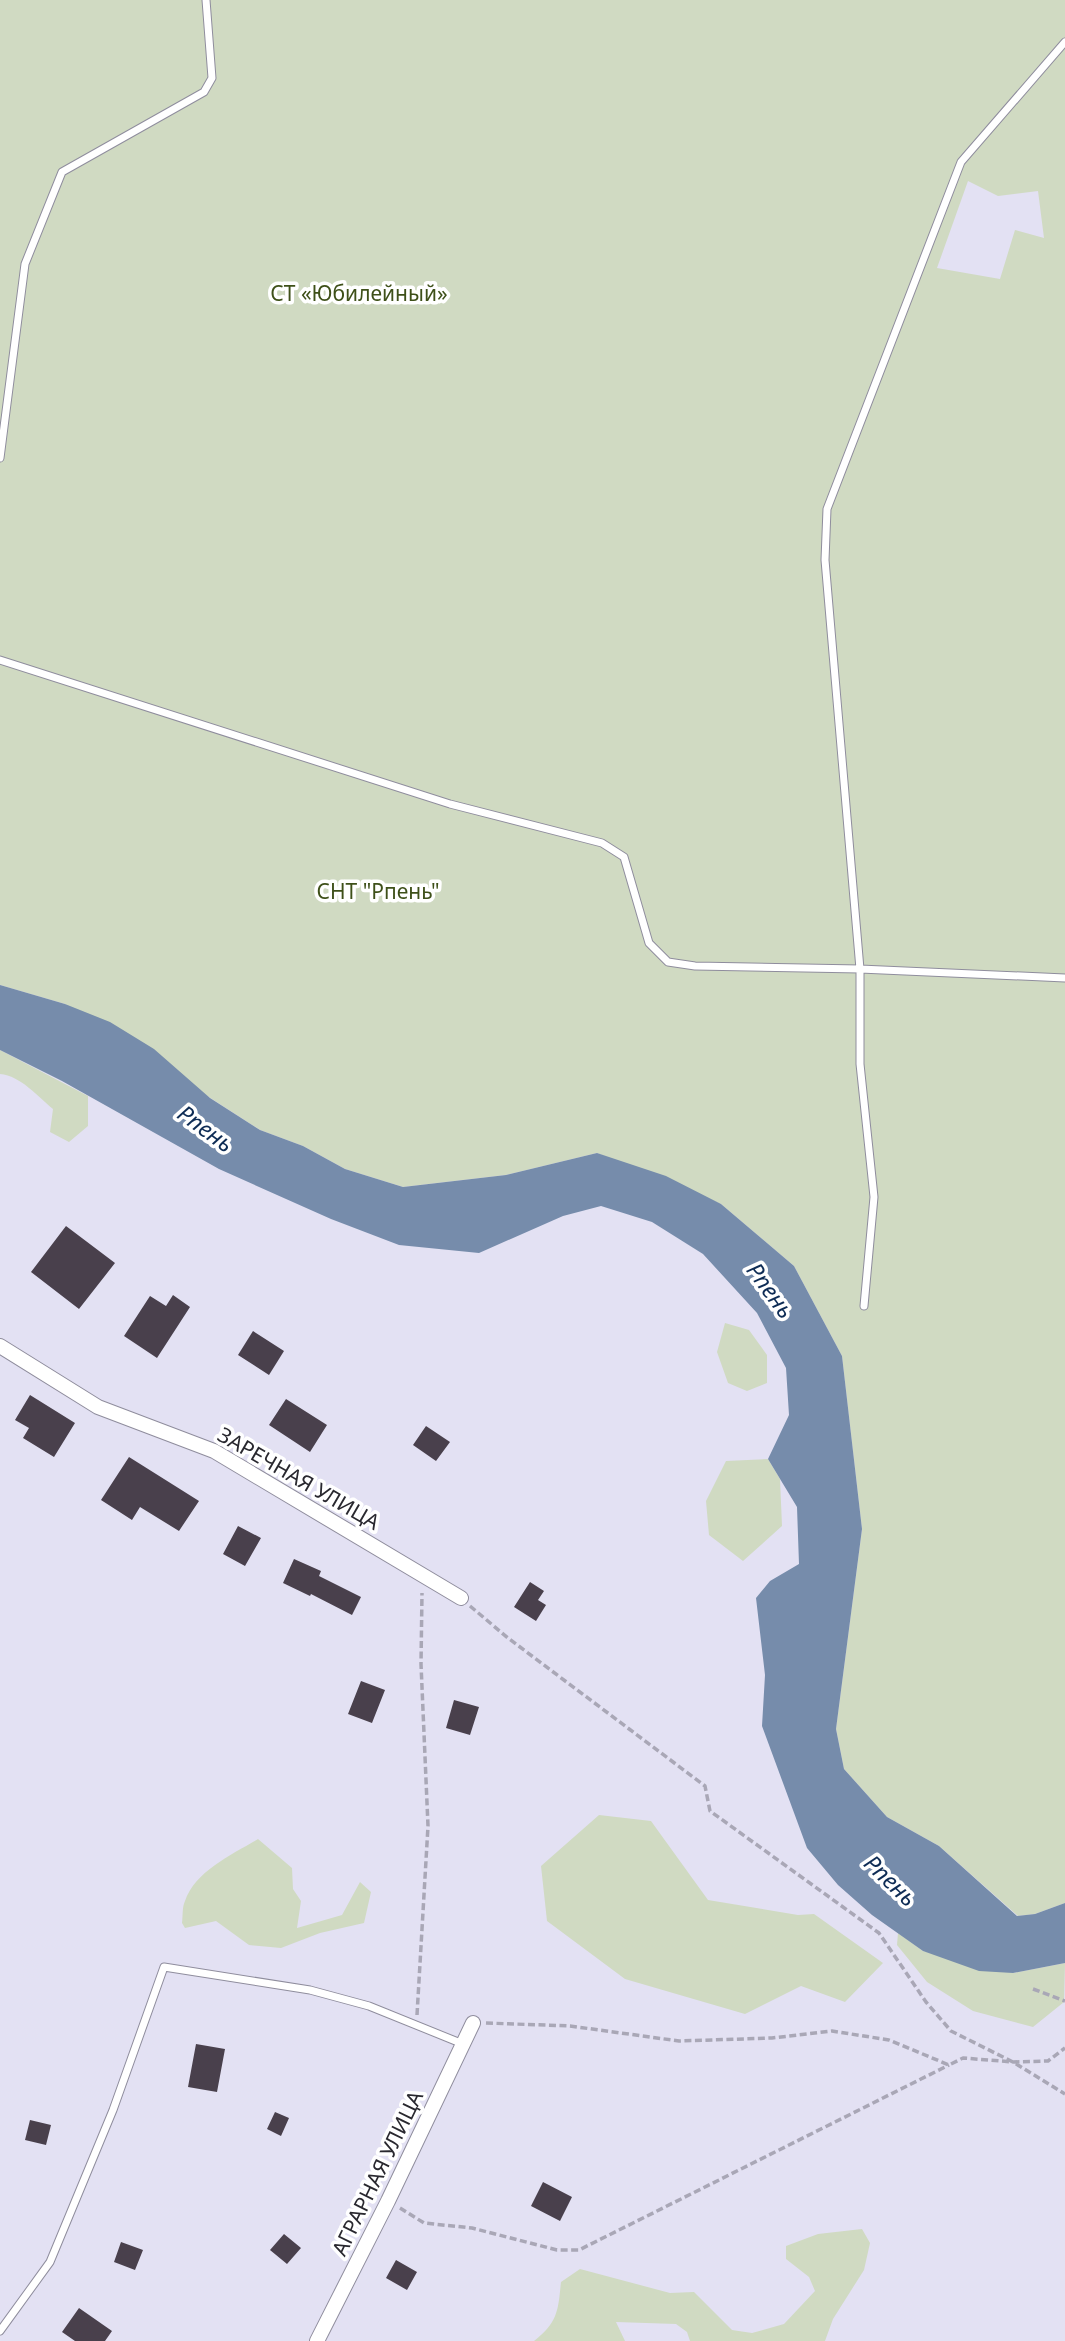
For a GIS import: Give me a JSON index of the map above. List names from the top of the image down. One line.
{"streets":{"street":["ЗАРЕЧНАЯ УЛИЦА","АГРАРНАЯ УЛИЦА"]},"water":["Рпень"],"parks":["СТ «Юбилейный»","СНТ \"Рпень\""]}
